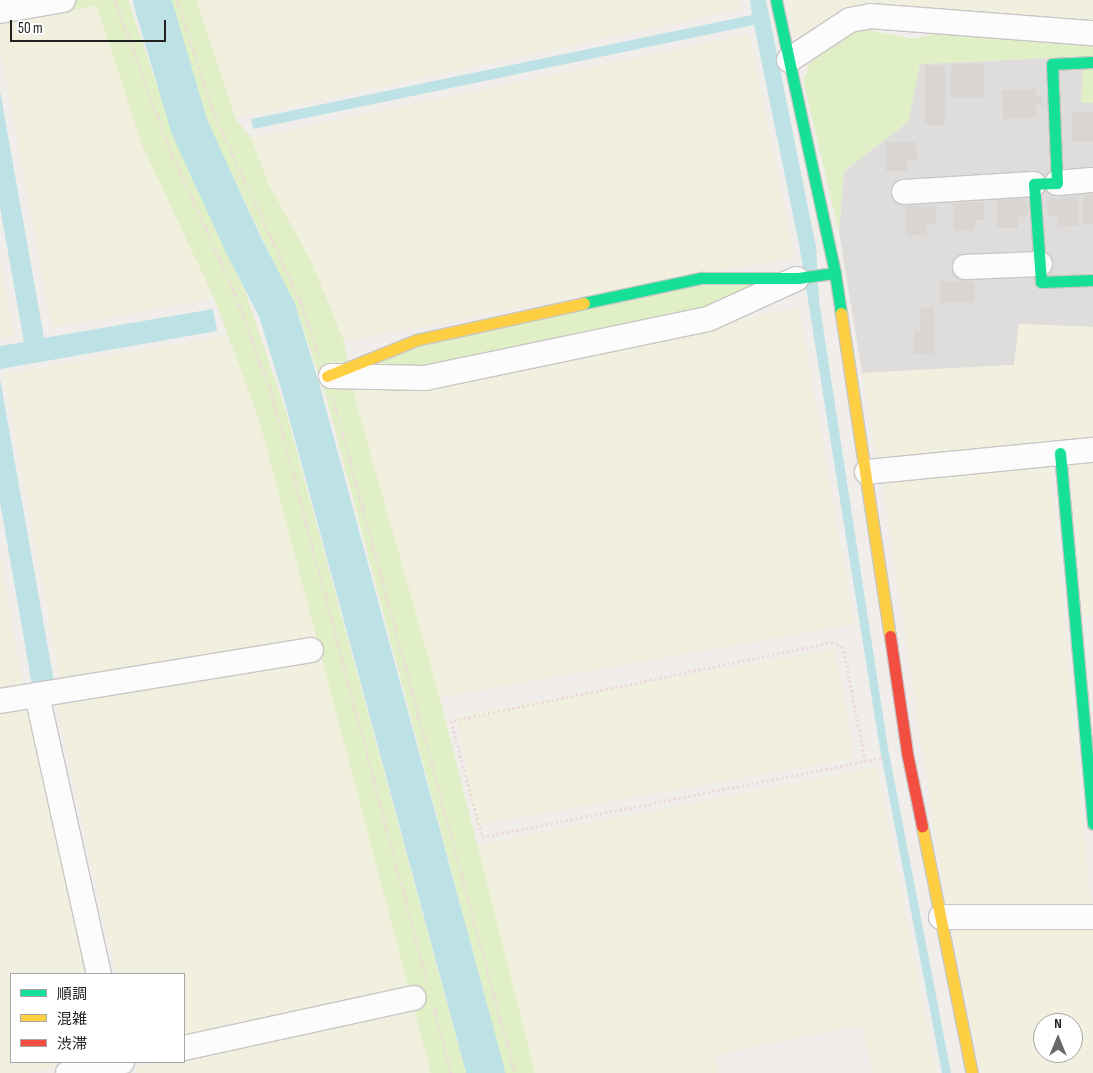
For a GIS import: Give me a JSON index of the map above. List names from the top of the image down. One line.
{"legend":["順調","混雑","渋滞"],"scale_bar":"50 m","north":"top"}
